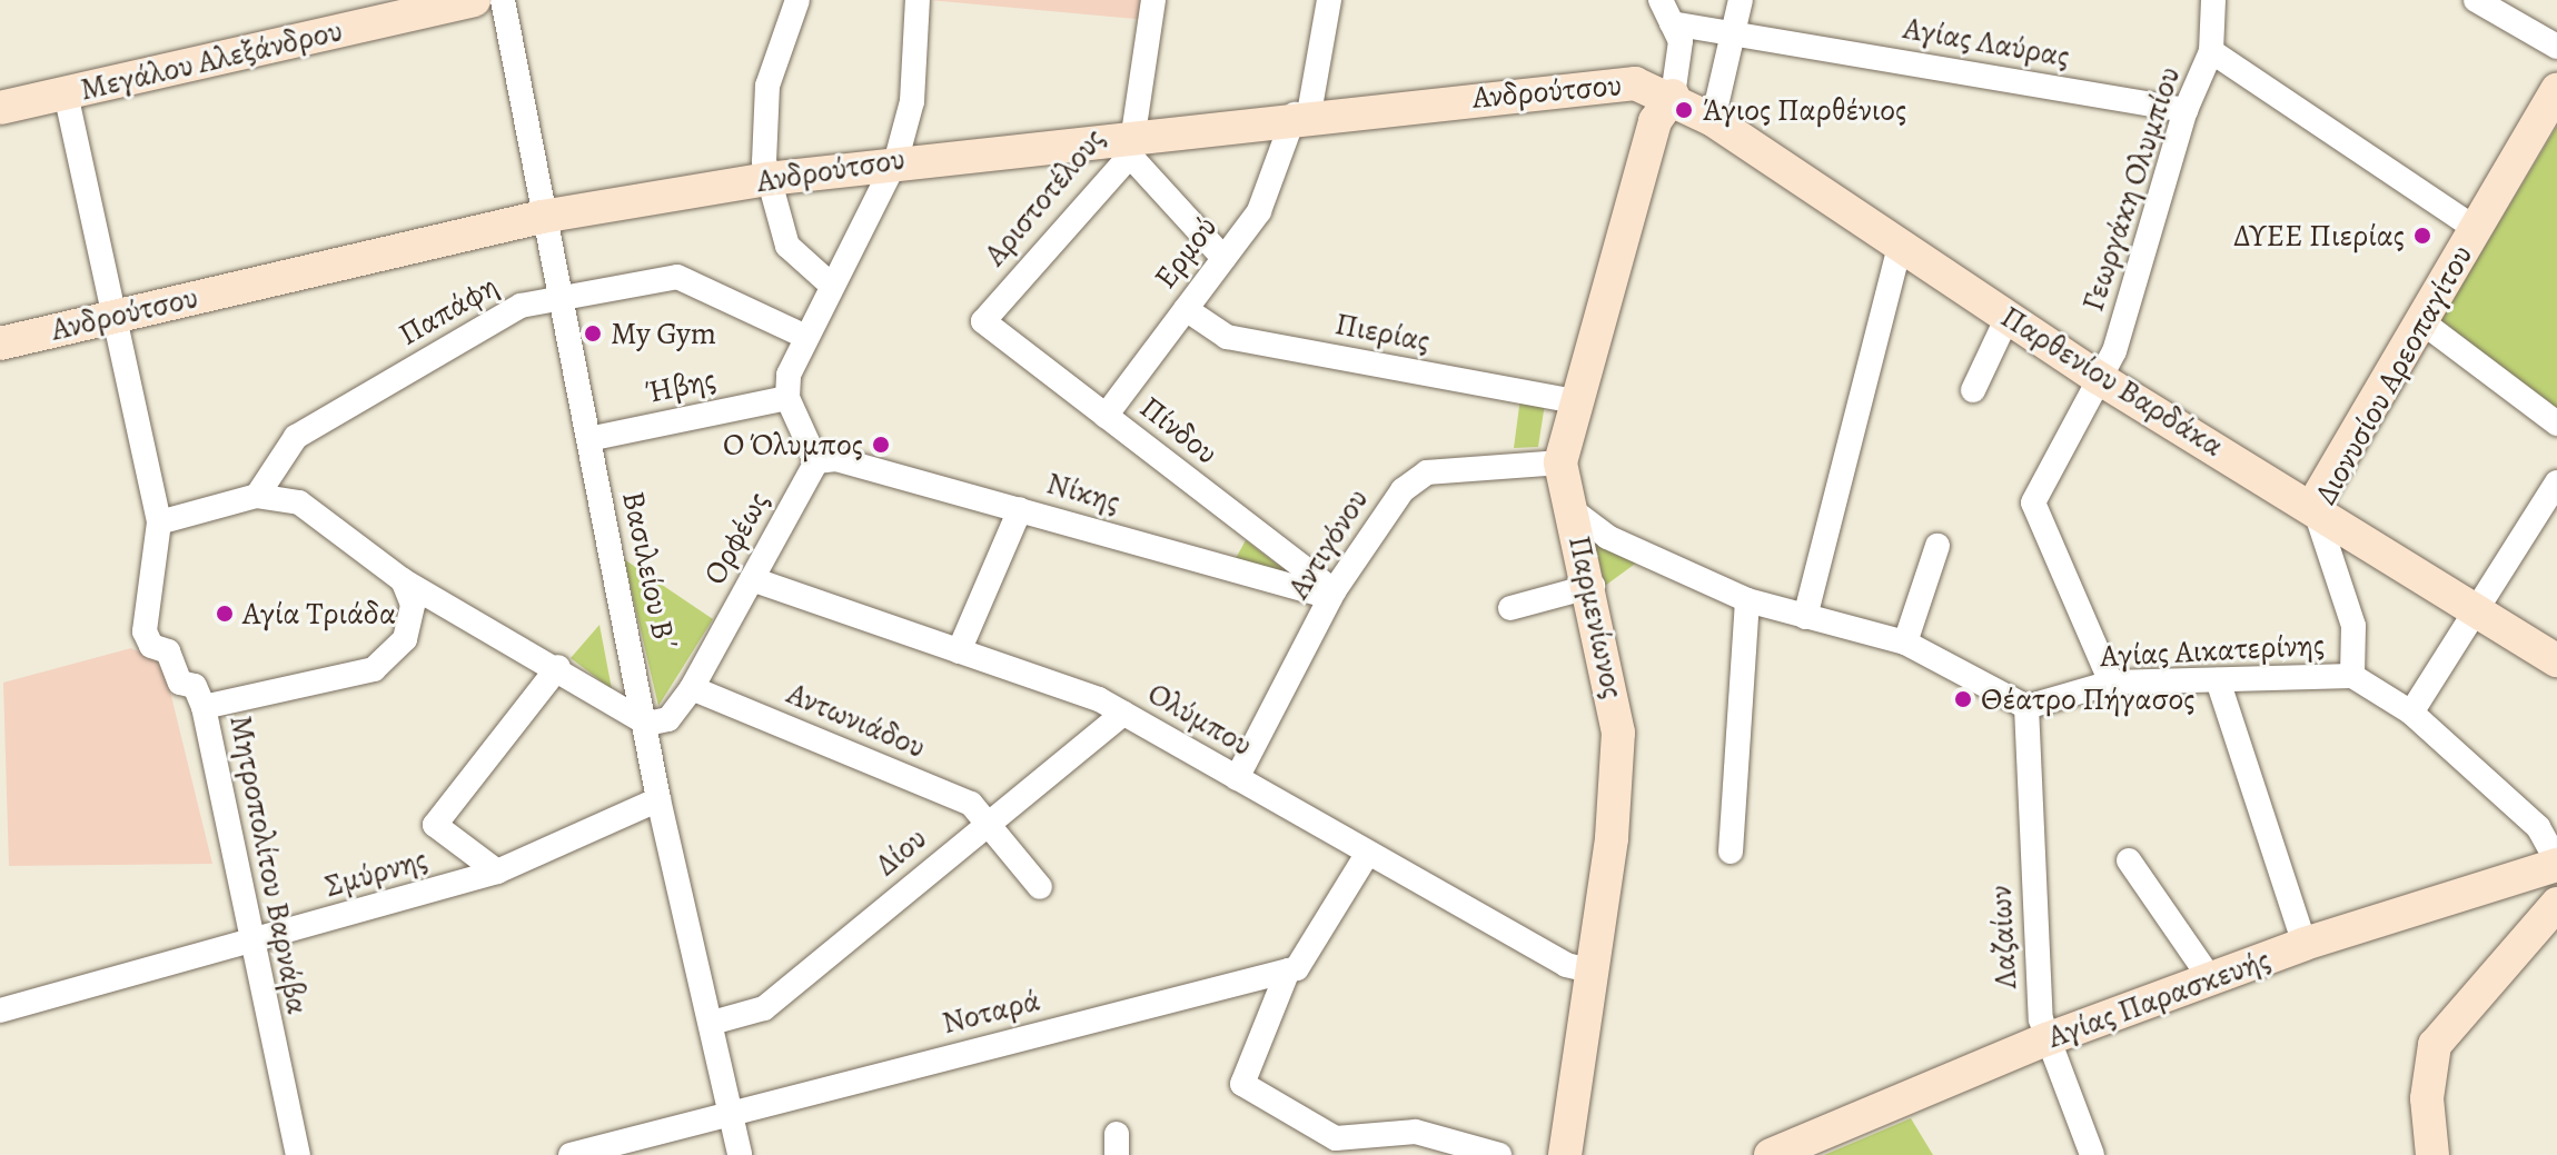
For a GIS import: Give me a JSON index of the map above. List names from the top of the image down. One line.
{"streets":{"street":["Αγίας Λαύρας","Μεγάλου Αλεξάνδρου","Ανδρούτσου","Γεωργάκη Ολυμπίου","Αριστοτέλους","Ερμού","Παπάφη","Πιερίας","Διονυσίου Αρεοπαγίτου","Παρθενίου Βαρδάκα","Ήβης","Πίνδου","Νίκης","Ορφέως","Αντιγόνου","Βασιλείου Β΄","Παρμενίωνος","Αγίας Αικατερίνης","Ολύμπου","Αντωνιάδου","Δίου","Μητροπολίτου Βαρνάβα","Σμύρνης","Λαζαίων","Αγίας Παρασκευής","Νοταρά"]},"crossings":[["Αγίας Λαύρας","Γεωργάκη Ολυμπίου"],["Μεγάλου Αλεξάνδρου","Μητροπολίτου Βαρνάβα"],["Ανδρούτσου","Αριστοτέλους"],["Ανδρούτσου","Ερμού"],["Ανδρούτσου","Παρθενίου Βαρδάκα"],["Ανδρούτσου","Βασιλείου Β΄"],["Ανδρούτσου","Παρμενίωνος"],["Ανδρούτσου","Μητροπολίτου Βαρνάβα"],["Γεωργάκη Ολυμπίου","Παρθενίου Βαρδάκα"],["Γεωργάκη Ολυμπίου","Αγίας Αικατερίνης"],["Αριστοτέλους","Πίνδου"],["Ερμού","Πιερίας"],["Ερμού","Πίνδου"],["Παπάφη","Βασιλείου Β΄"],["Παπάφη","Μητροπολίτου Βαρνάβα"],["Πιερίας","Παρμενίωνος"],["Διονυσίου Αρεοπαγίτου","Παρθενίου Βαρδάκα"],["Διονυσίου Αρεοπαγίτου","Αγίας Αικατερίνης"],["Παρθενίου Βαρδάκα","Παρμενίωνος"],["Ήβης","Βασιλείου Β΄"],["Πίνδου","Νίκης"],["Πίνδου","Αντιγόνου"],["Νίκης","Ορφέως"],["Νίκης","Αντιγόνου"],["Ορφέως","Βασιλείου Β΄"],["Ορφέως","Ολύμπου"],["Ορφέως","Αντωνιάδου"],["Αντιγόνου","Παρμενίωνος"],["Αντιγόνου","Ολύμπου"],["Βασιλείου Β΄","Δίου"],["Βασιλείου Β΄","Σμύρνης"],["Βασιλείου Β΄","Νοταρά"],["Παρμενίωνος","Ολύμπου"],["Αγίας Αικατερίνης","Λαζαίων"],["Αγίας Αικατερίνης","Αγίας Παρασκευής"],["Ολύμπου","Δίου"],["Αντωνιάδου","Δίου"],["Μητροπολίτου Βαρνάβα","Σμύρνης"],["Λαζαίων","Αγίας Παρασκευής"]],"places":["Άγιος Παρθένιος","ΔΥΕΕ Πιερίας","My Gym","Ο Όλυμπος","Αγία Τριάδα","Θέατρο Πήγασος"]}
